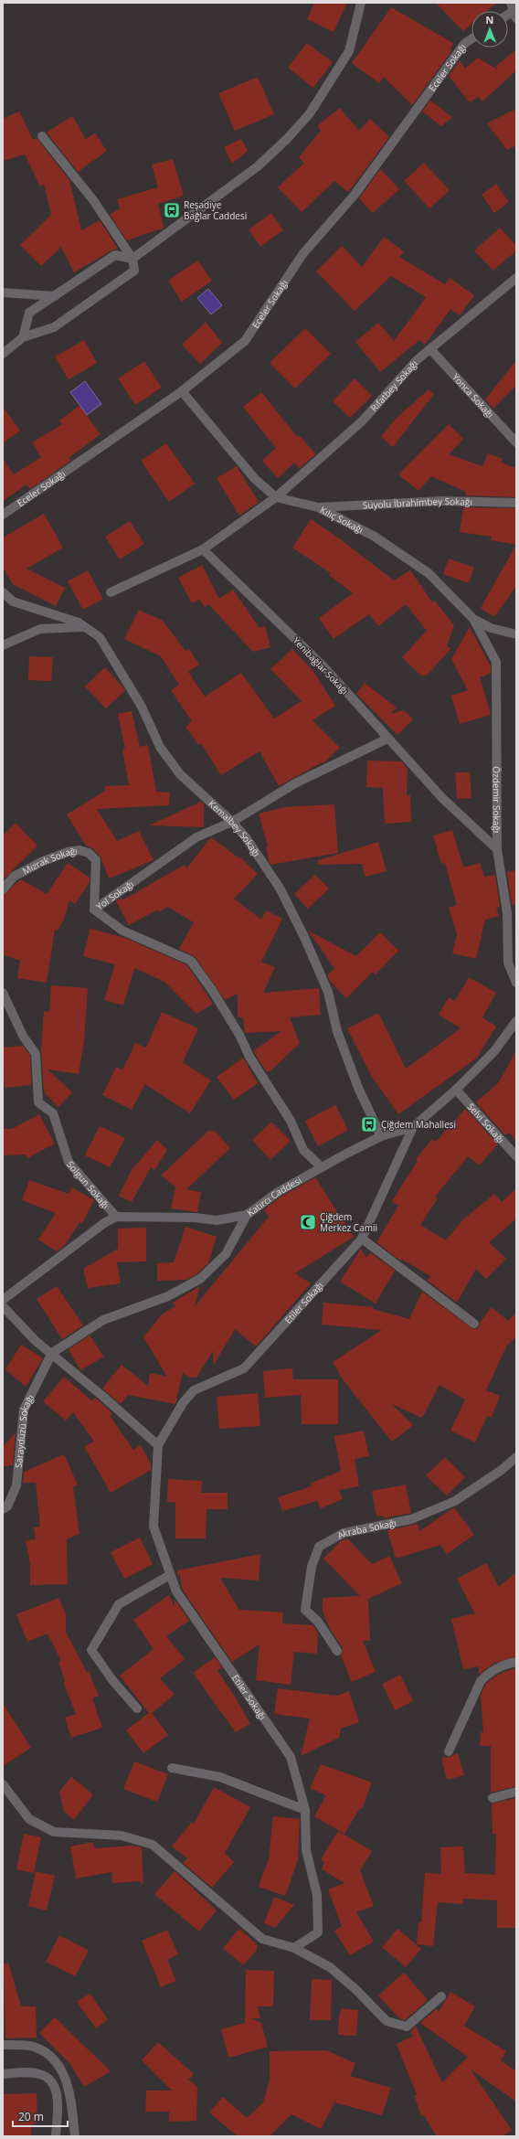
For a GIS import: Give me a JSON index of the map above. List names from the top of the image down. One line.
{"streets":{"street":["Eceler Sokağı","Rıfatbey Sokağı","Yonca Sokağı","Suyolu İbrahimbey Sokağı","Kılıç Sokağı","Yenibağlar Sokağı","Özdemir Sokağı","Kemalbey Sokağı","Mızrak Sokağı","Yol Sokağı","Selvi Sokağı","Solgun Sokağı","Katırcı Caddesi","Etiler Sokağı","Saraydüzü Sokağı","Akraba Sokağı"]},"crossings":[["Eceler Sokağı","Kılıç Sokağı"],["Rıfatbey Sokağı","Yonca Sokağı"],["Rıfatbey Sokağı","Kılıç Sokağı"],["Suyolu İbrahimbey Sokağı","Kılıç Sokağı"],["Kılıç Sokağı","Özdemir Sokağı"],["Yenibağlar Sokağı","Özdemir Sokağı"],["Yenibağlar Sokağı","Yol Sokağı"],["Kemalbey Sokağı","Yol Sokağı"],["Kemalbey Sokağı","Katırcı Caddesi"],["Mızrak Sokağı","Yol Sokağı"],["Yol Sokağı","Katırcı Caddesi"],["Selvi Sokağı","Katırcı Caddesi"],["Solgun Sokağı","Katırcı Caddesi"],["Katırcı Caddesi","Etiler Sokağı"]],"places":{"bus stop":["Reşadiye Bağlar Caddesi","Çiğdem Mahallesi"],"mosque":["Çiğdem Merkez Camii"]},"scale_bar":"20 m","north":"top"}
